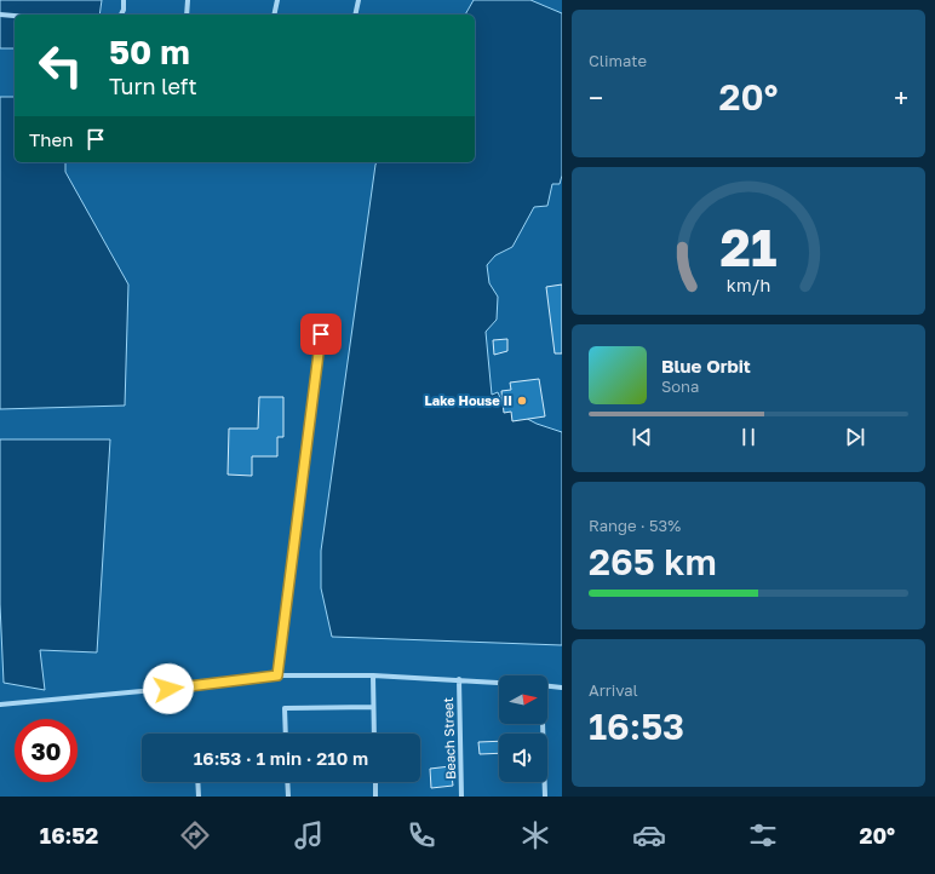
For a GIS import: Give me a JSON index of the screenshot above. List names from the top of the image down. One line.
{"streets":{"street":["Beach Street"]},"places":["Lake House II"],"north":"right","page":{"tile":["Climate",["Range · 53%","265 km"],["Arrival","16:53"]],"turn":["50 m","Turn left"],"heat":["−","20°","+"],"then":"Then","song":["Blue Orbit","Sona"],"limit":"30","trip":"16:53 · 1 min · 210 m","tabs":["16:52","20°"],"gauge":["21","km/h"]}}
